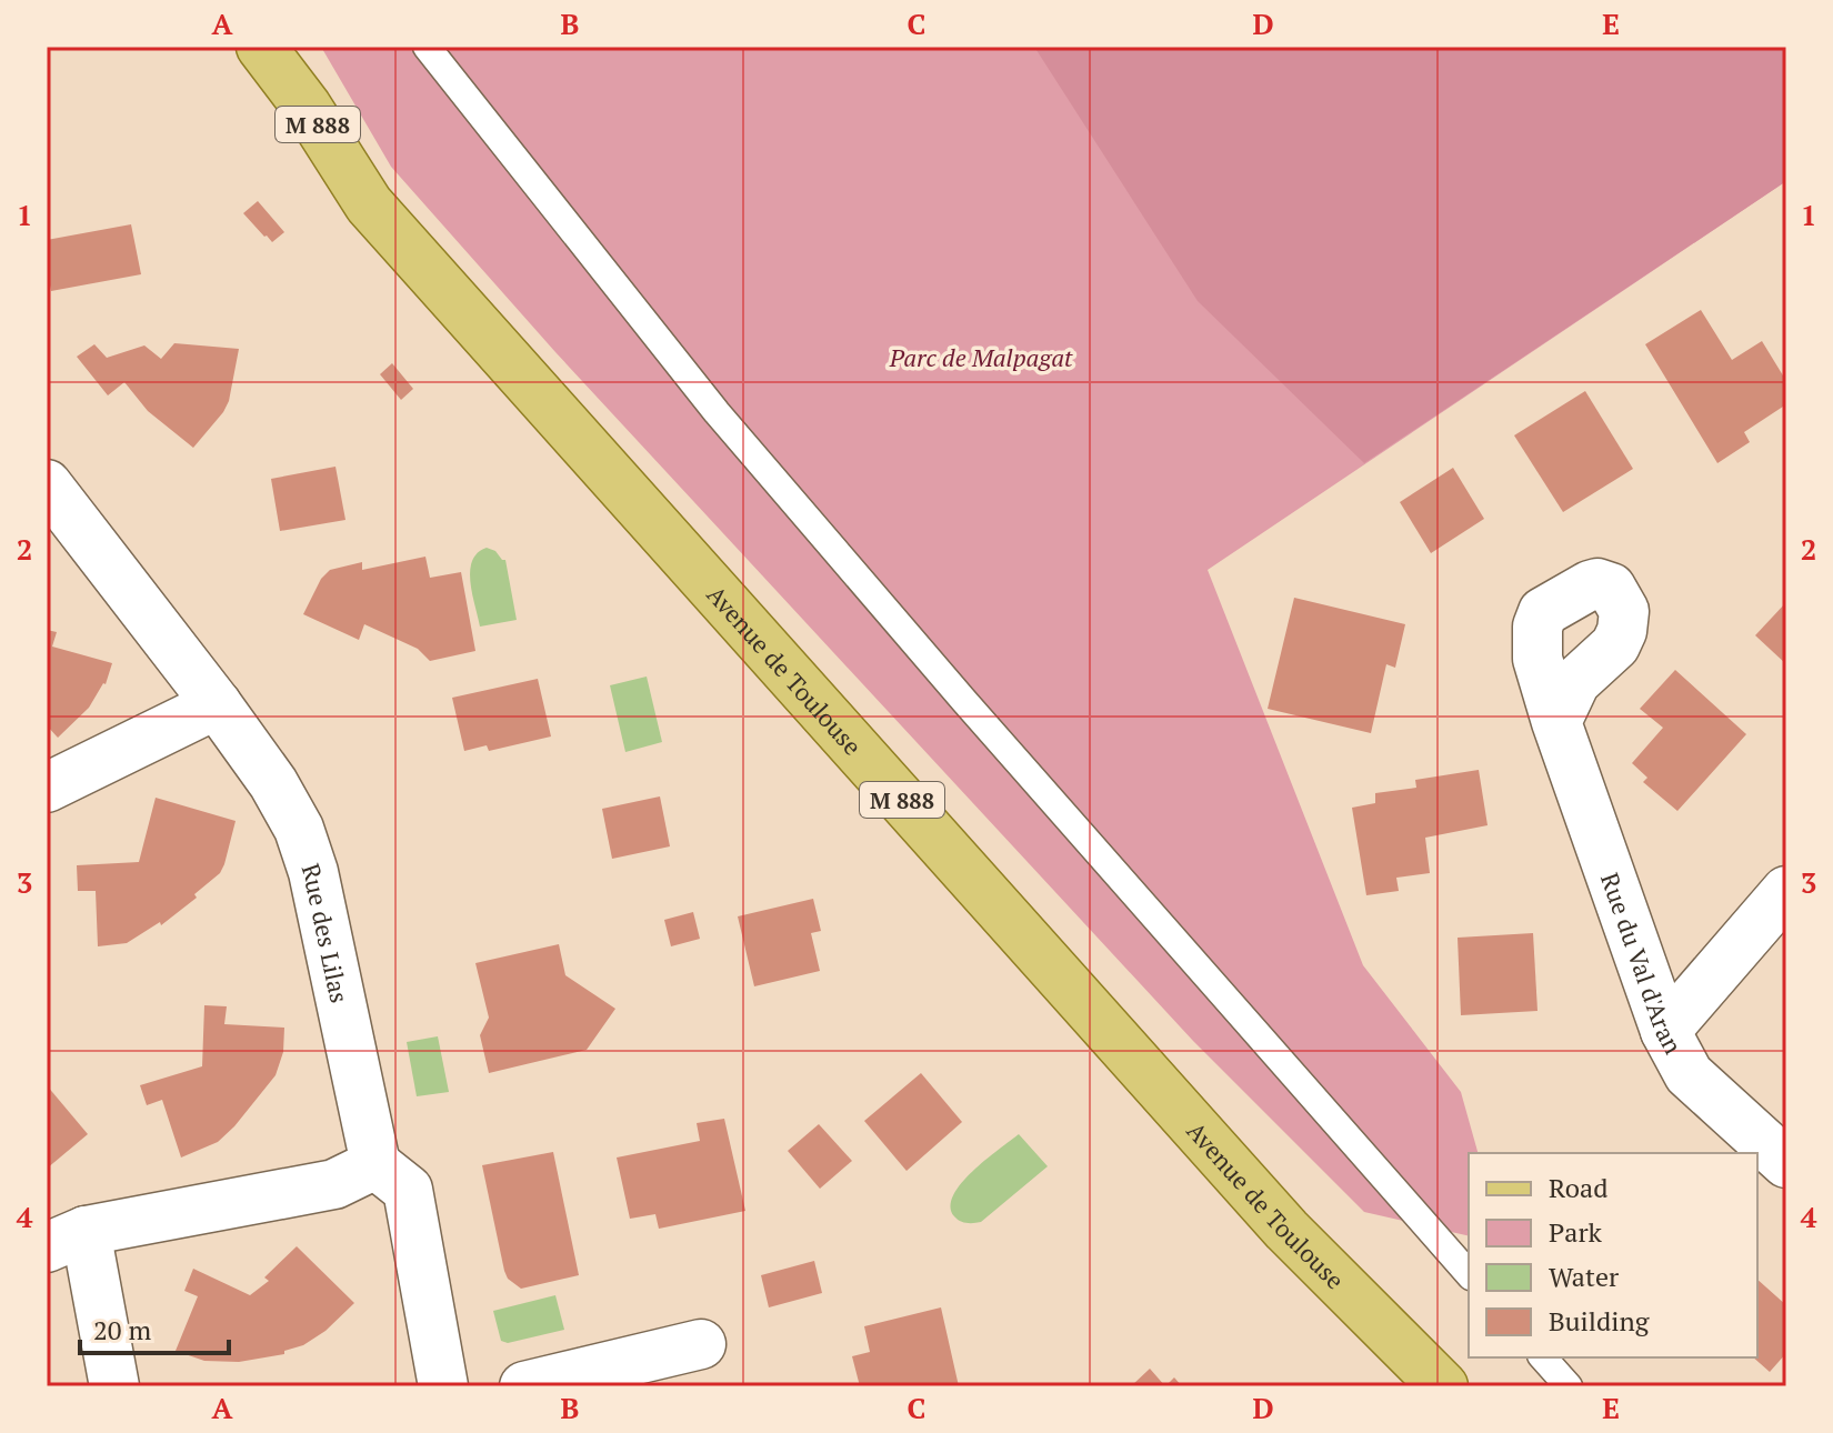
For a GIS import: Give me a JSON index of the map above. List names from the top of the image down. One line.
{"streets":{"main road":["M 888","Avenue de Toulouse"],"street":["Rue des Lilas","Rue du Val d'Aran"]},"parks":["Parc de Malpagat"],"legend":["Road","Park","Water","Building"],"scale_bar":"20 m","grid":{"columns":["A","B","C","D","E"],"rows":["1","2","3","4"]}}
